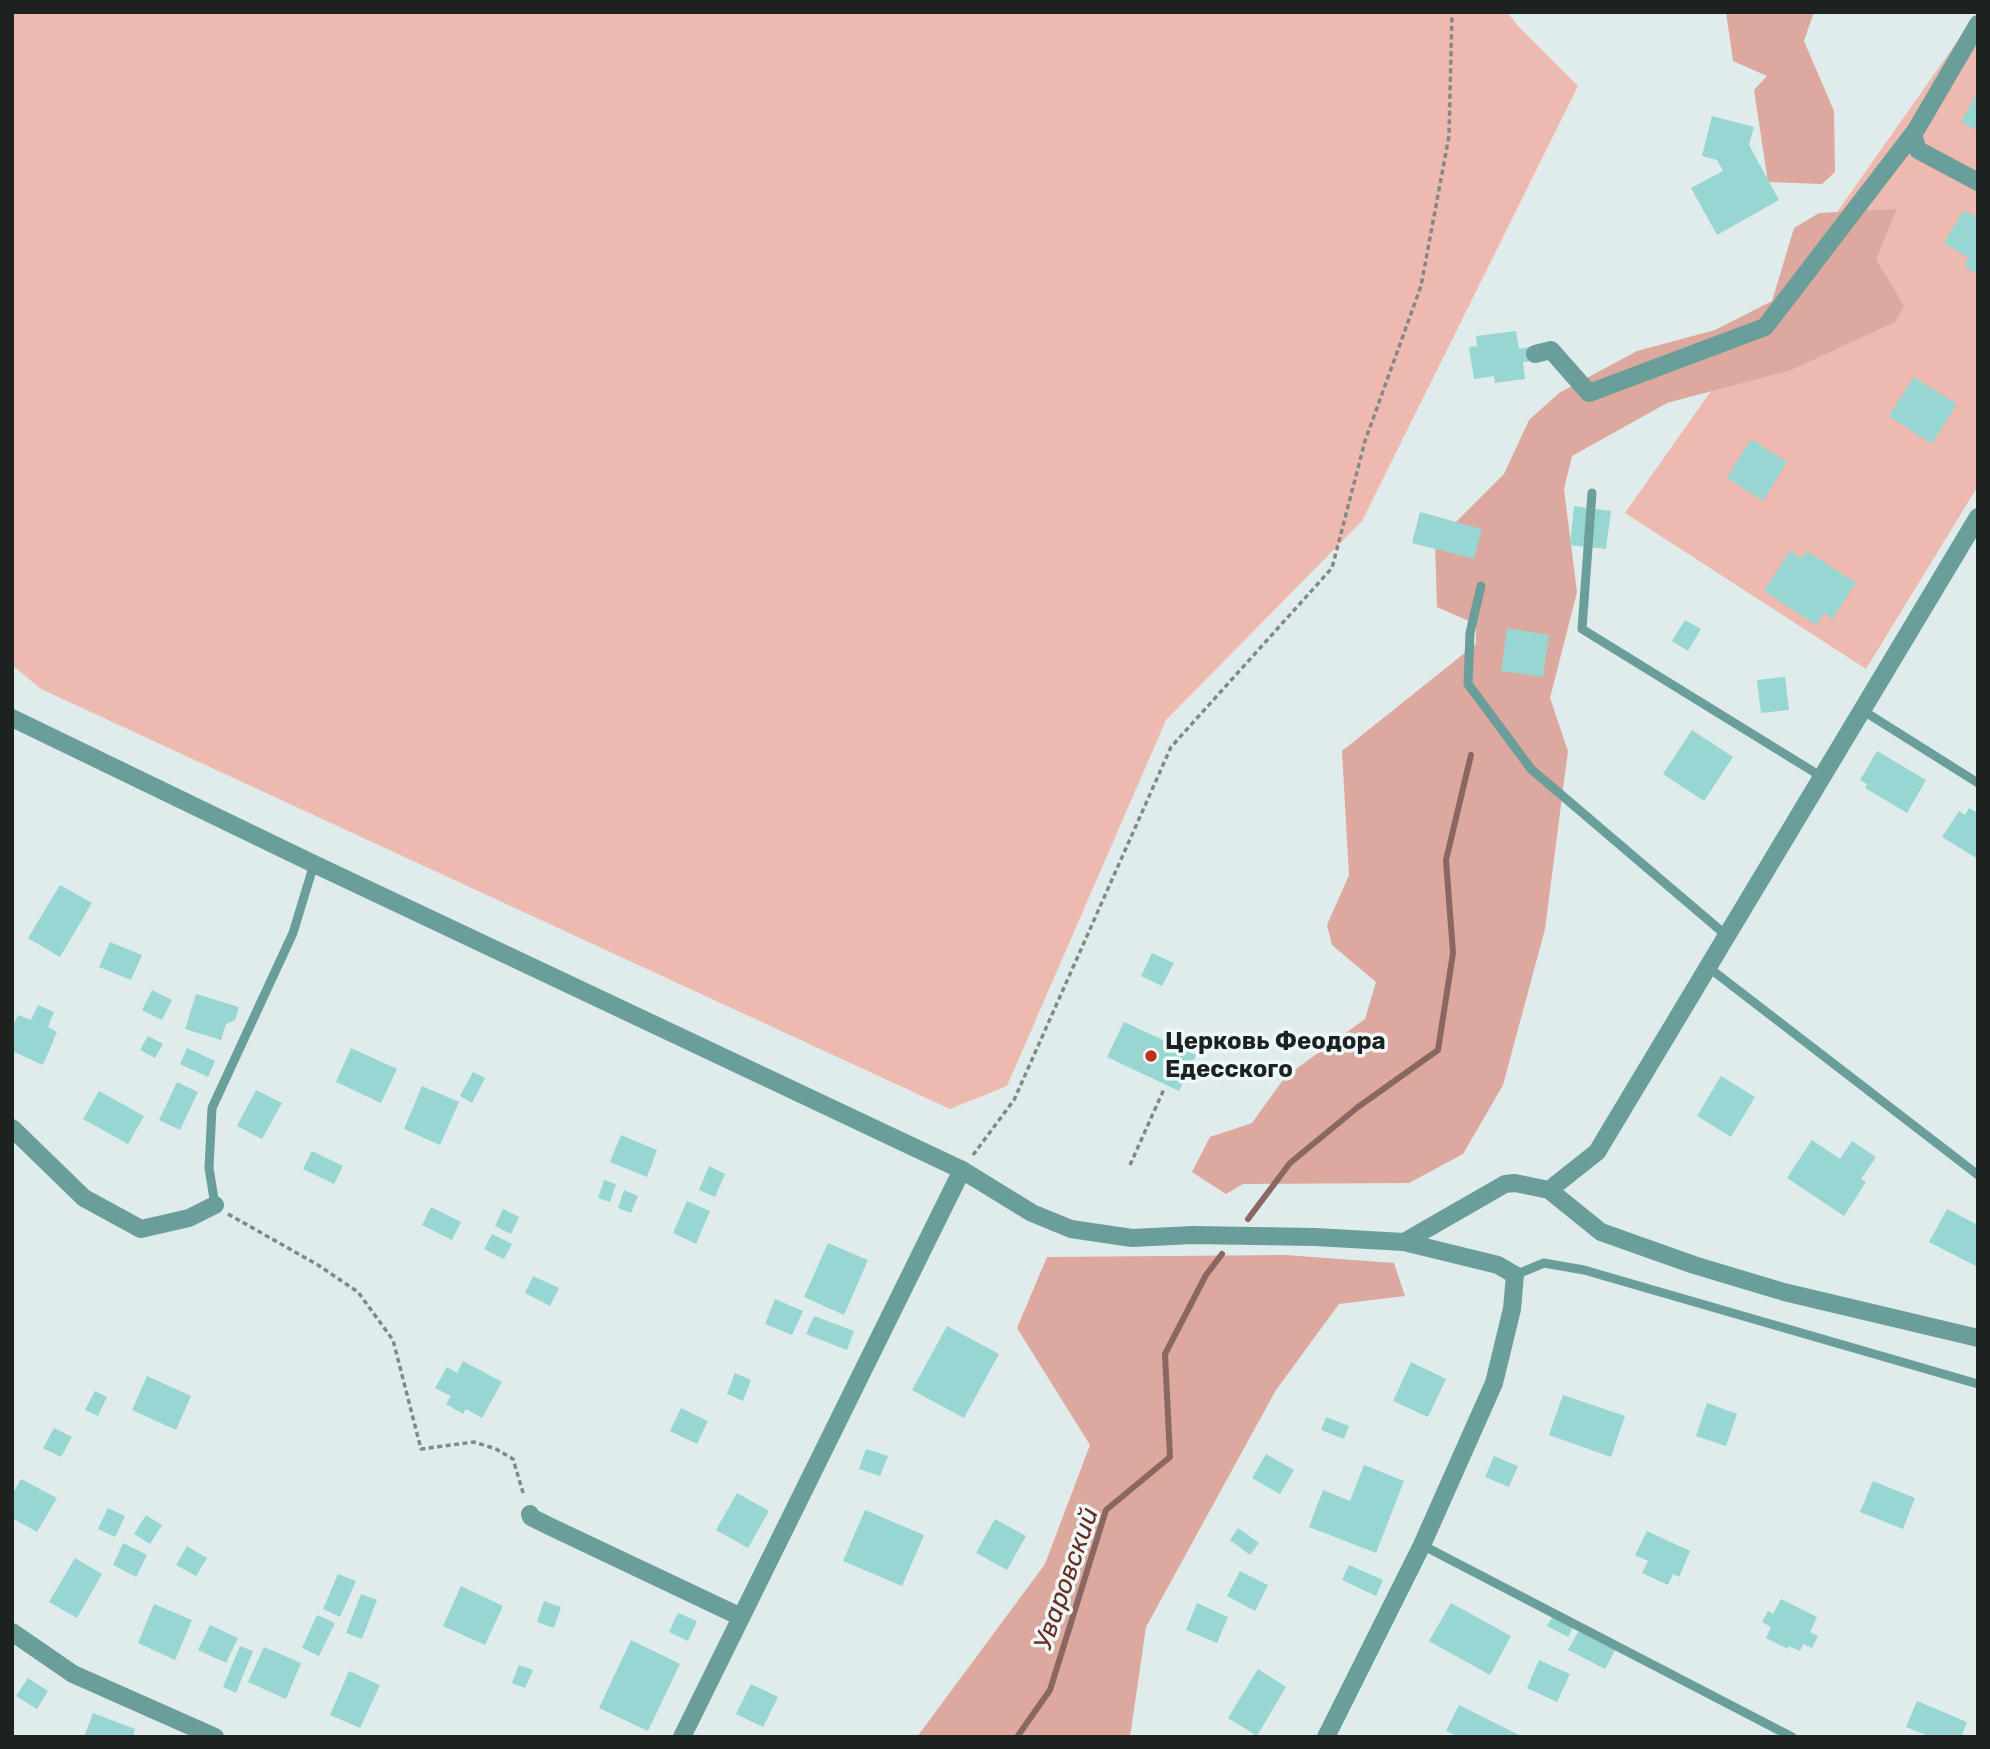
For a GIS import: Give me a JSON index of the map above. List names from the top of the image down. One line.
{"water":["Уваровский"],"places":["Церковь Феодора Едесского"]}
